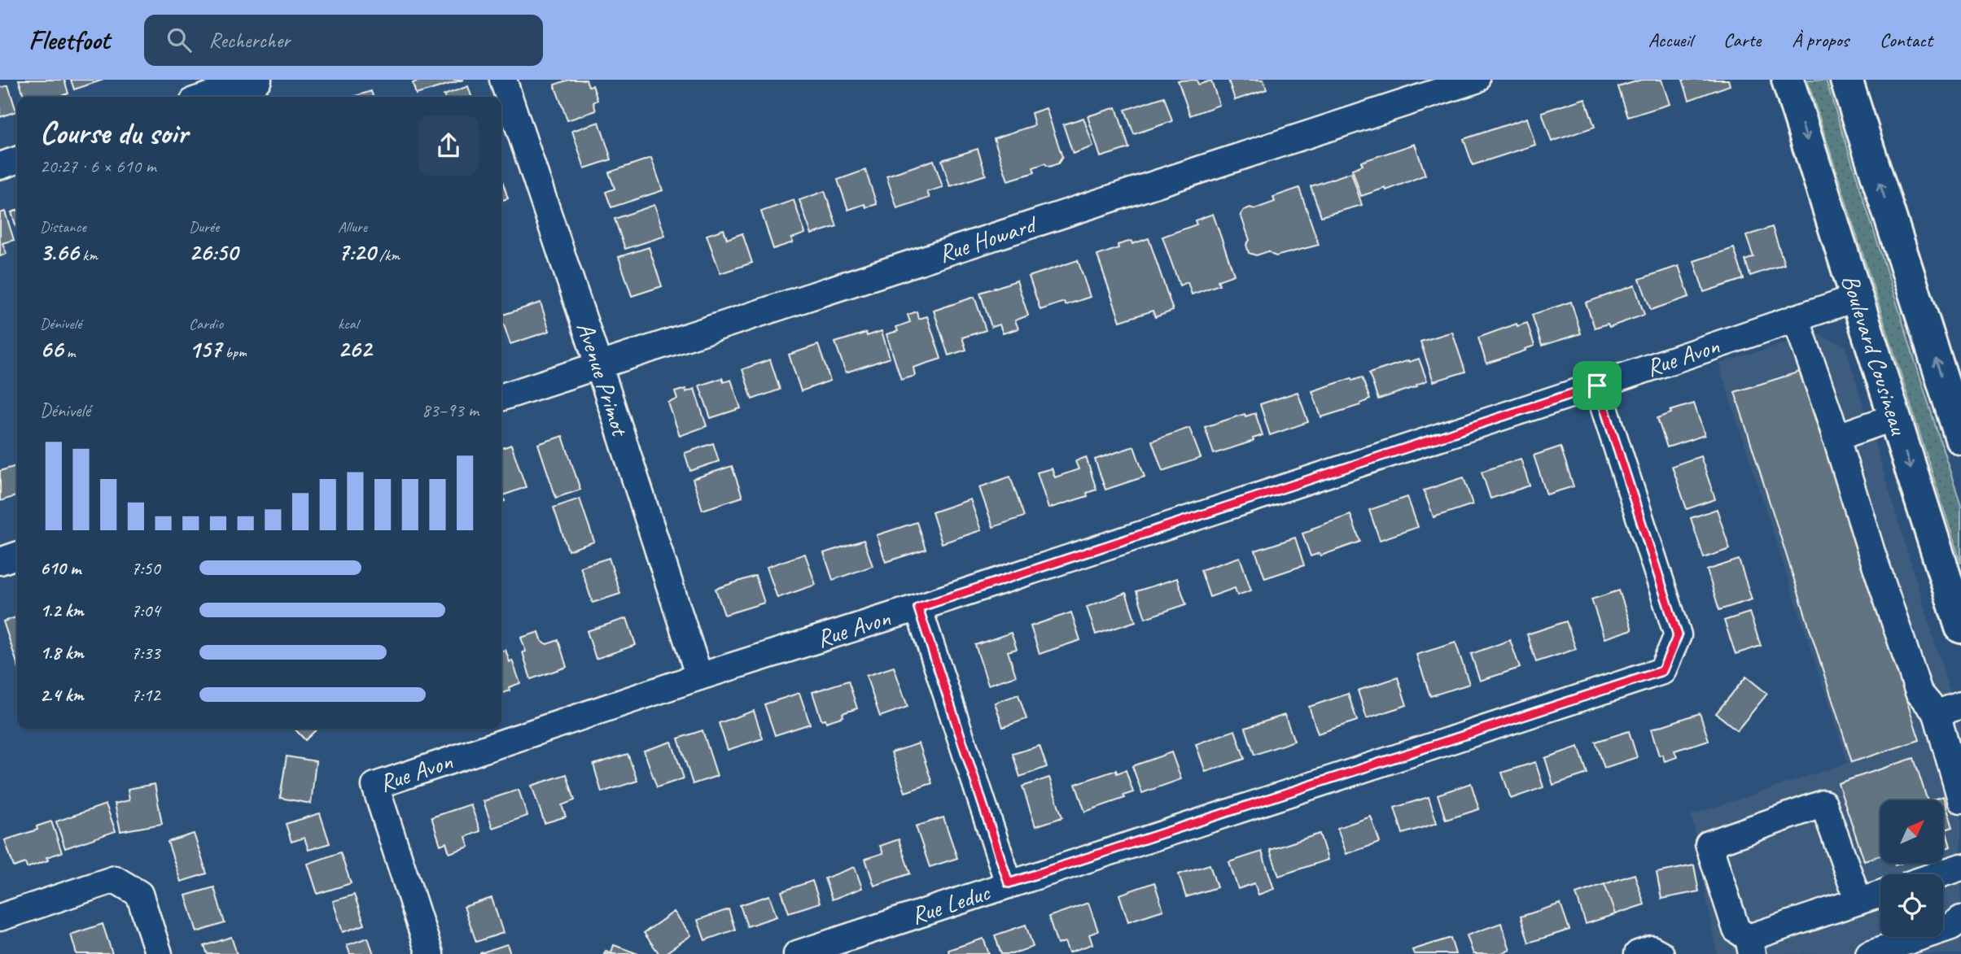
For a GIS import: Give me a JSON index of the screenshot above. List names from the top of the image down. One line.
{"streets":{"main road":["Boulevard Cousineau"],"street":["Rue Howard","Rue Avon","Avenue Primot","Rue Leduc"]},"crossings":[["Rue Howard","Avenue Primot"],["Boulevard Cousineau","Rue Avon"],["Rue Avon","Avenue Primot"],["Rue Avon","Rue Leduc"]],"north":"top right","page":{"header":"Fleetfoot","search":"Rechercher","nav":["Accueil","Carte","À propos","Contact"],"heading":["Course du soir","20:27 · 6 × 610 m"],"stats":[["Distance","3.66 km"],["Durée","26:50"],["Allure","7:20 /km"],["Dénivelé","66 m"],["Cardio","157 bpm"],["kcal","262"]],"chart":["Dénivelé","83–93 m"],"list":[{"name":"610 m","note":"7:50"},{"name":"1.2 km","note":"7:04"},{"name":"1.8 km","note":"7:33"},{"name":"2.4 km","note":"7:12"}]}}
